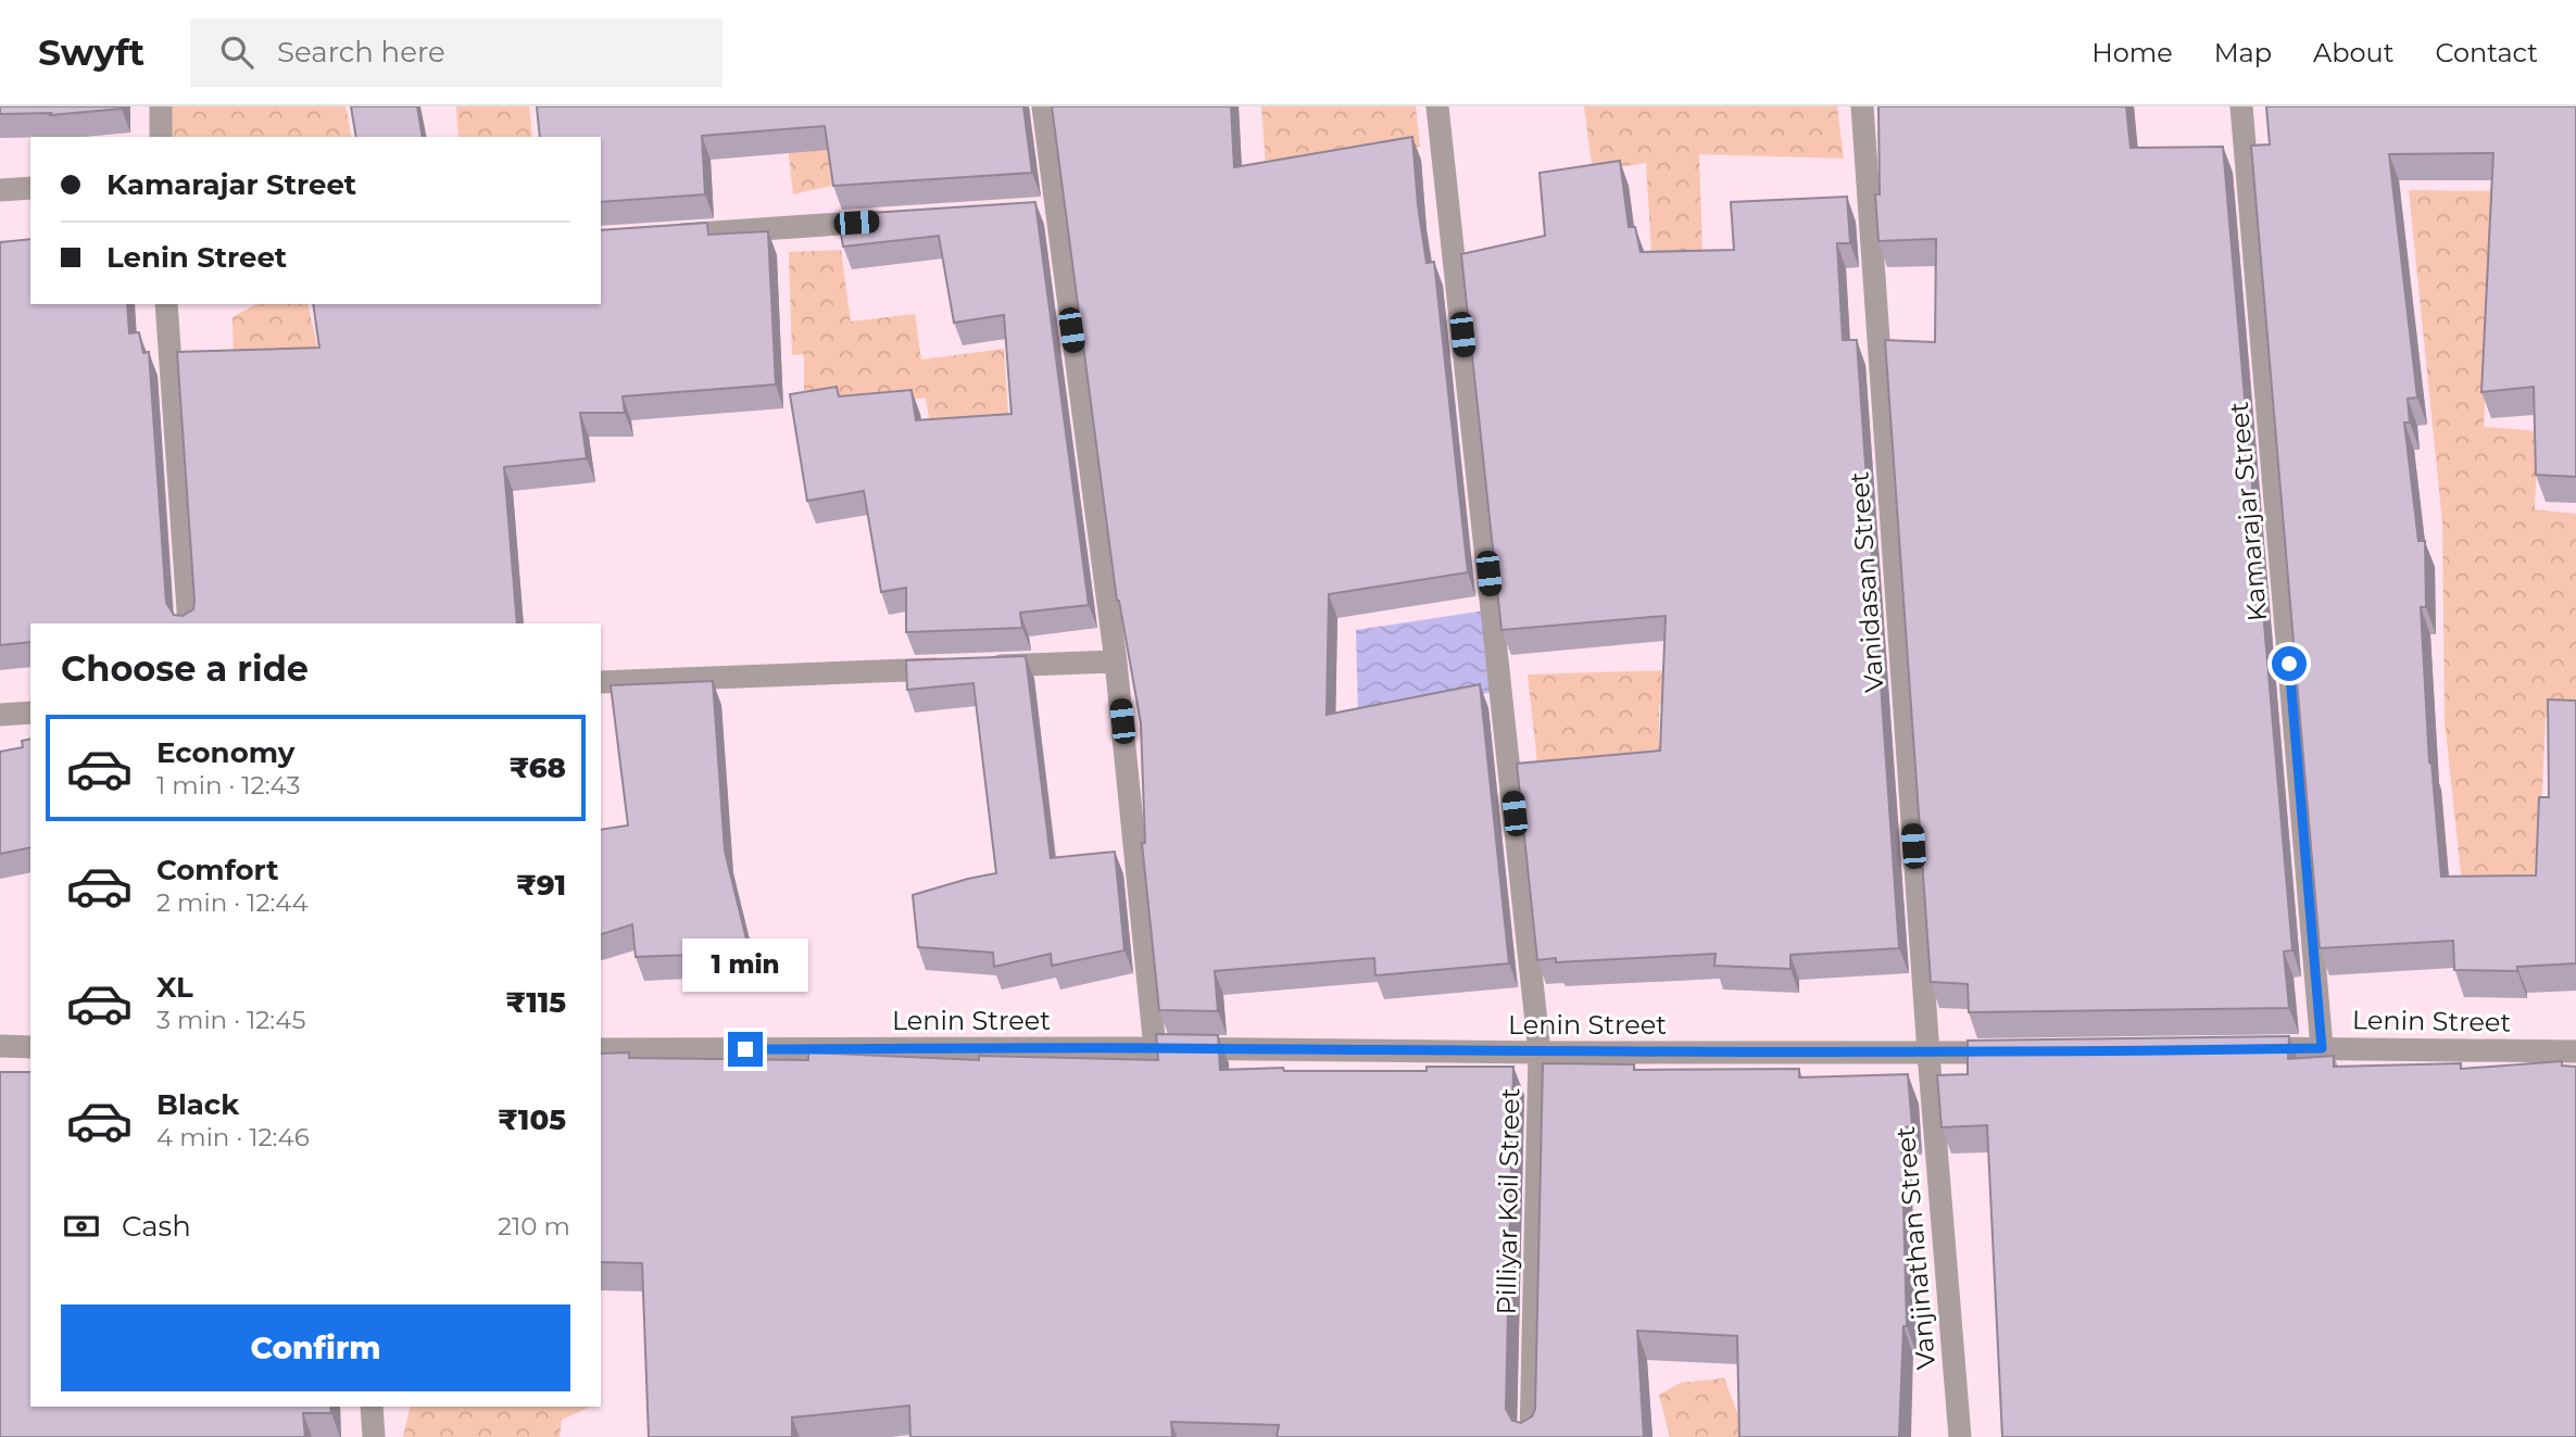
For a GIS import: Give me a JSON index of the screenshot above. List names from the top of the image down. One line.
{"streets":{"street":["Kamarajar Street","Vanidasan Street","Lenin Street","Pilliyar Koil Street","Vanjinathan Street"]},"crossings":[["Kamarajar Street","Lenin Street"],["Vanidasan Street","Lenin Street"],["Vanidasan Street","Vanjinathan Street"],["Lenin Street","Pilliyar Koil Street"],["Lenin Street","Vanjinathan Street"]],"page":{"header":"Swyft","search":"Search here","nav":["Home","Map","About","Contact"],"banner":["Kamarajar Street","Lenin Street"],"heading":"Choose a ride","list":[{"name":"Economy","note":"1 min · 12:43","value":"₹68"},{"name":"Comfort","note":"2 min · 12:44","value":"₹91"},{"name":"XL","note":"3 min · 12:45","value":"₹115"},{"name":"Black","note":"4 min · 12:46","value":"₹105"}],"bubble":"1 min","pay":["Cash","210 m"],"buttons":"Confirm"}}
